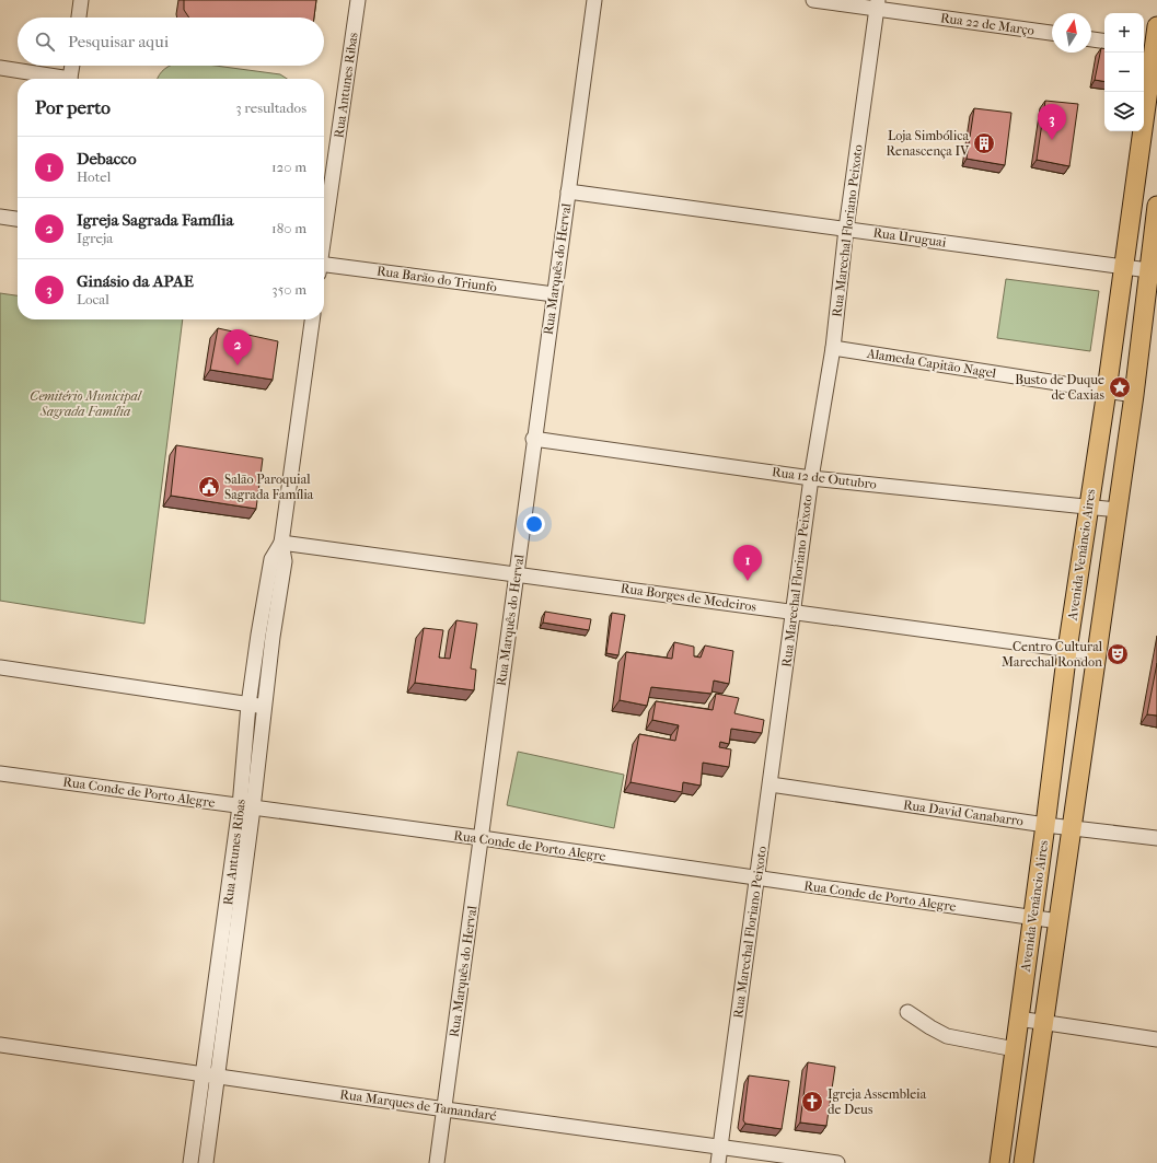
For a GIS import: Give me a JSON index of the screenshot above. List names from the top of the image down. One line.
{"streets":{"main road":["Avenida Venâncio Aires"],"street":["Rua 22 de Março","Rua Antunes Ribas","Rua Marechal Floriano Peixoto","Rua Uruguai","Rua Marquês do Herval","Rua Barão do Triunfo","Alameda Capitão Nagel","Rua 12 de Outubro","Rua Borges de Medeiros","Rua Conde de Porto Alegre","Rua David Canabarro","Rua Marques de Tamandaré"]},"crossings":[["Rua 22 de Março","Rua Marechal Floriano Peixoto"],["Rua Antunes Ribas","Rua Borges de Medeiros"],["Rua Antunes Ribas","Rua Conde de Porto Alegre"],["Rua Antunes Ribas","Rua Marques de Tamandaré"],["Rua Marechal Floriano Peixoto","Rua Uruguai"],["Rua Marechal Floriano Peixoto","Alameda Capitão Nagel"],["Rua Marechal Floriano Peixoto","Rua 12 de Outubro"],["Rua Marechal Floriano Peixoto","Rua Borges de Medeiros"],["Rua Marechal Floriano Peixoto","Rua Conde de Porto Alegre"],["Rua Marechal Floriano Peixoto","Rua David Canabarro"],["Rua Marechal Floriano Peixoto","Rua Marques de Tamandaré"],["Rua Uruguai","Rua Marquês do Herval"],["Rua Uruguai","Avenida Venâncio Aires"],["Rua Marquês do Herval","Rua Barão do Triunfo"],["Rua Marquês do Herval","Rua 12 de Outubro"],["Rua Marquês do Herval","Rua Borges de Medeiros"],["Rua Marquês do Herval","Rua Conde de Porto Alegre"],["Rua Marquês do Herval","Rua Marques de Tamandaré"],["Alameda Capitão Nagel","Avenida Venâncio Aires"],["Rua 12 de Outubro","Avenida Venâncio Aires"],["Avenida Venâncio Aires","Rua Borges de Medeiros"],["Avenida Venâncio Aires","Rua Conde de Porto Alegre"],["Avenida Venâncio Aires","Rua David Canabarro"]],"parks":["Cemitério Municipal Sagrada Família"],"places":{"building":["Loja Simbólica Renascença IV"],"place":["Busto de Duque de Caxias"],"public building":["Salão Paroquial Sagrada Família"],"theatre":["Centro Cultural Marechal Rondon"],"church":["Igreja Assembleia de Deus"]},"north":"top","page":{"map_buttons":["+","−"],"search":"Pesquisar aqui","heading":["Por perto","3 resultados"],"pins":["3","2","1"],"list":[{"mark":"1","name":"Debacco","note":"Hotel","value":"120 m"},{"mark":"2","name":"Igreja Sagrada Família","note":"Igreja","value":"180 m"},{"mark":"3","name":"Ginásio da APAE","note":"Local","value":"350 m"}]}}
